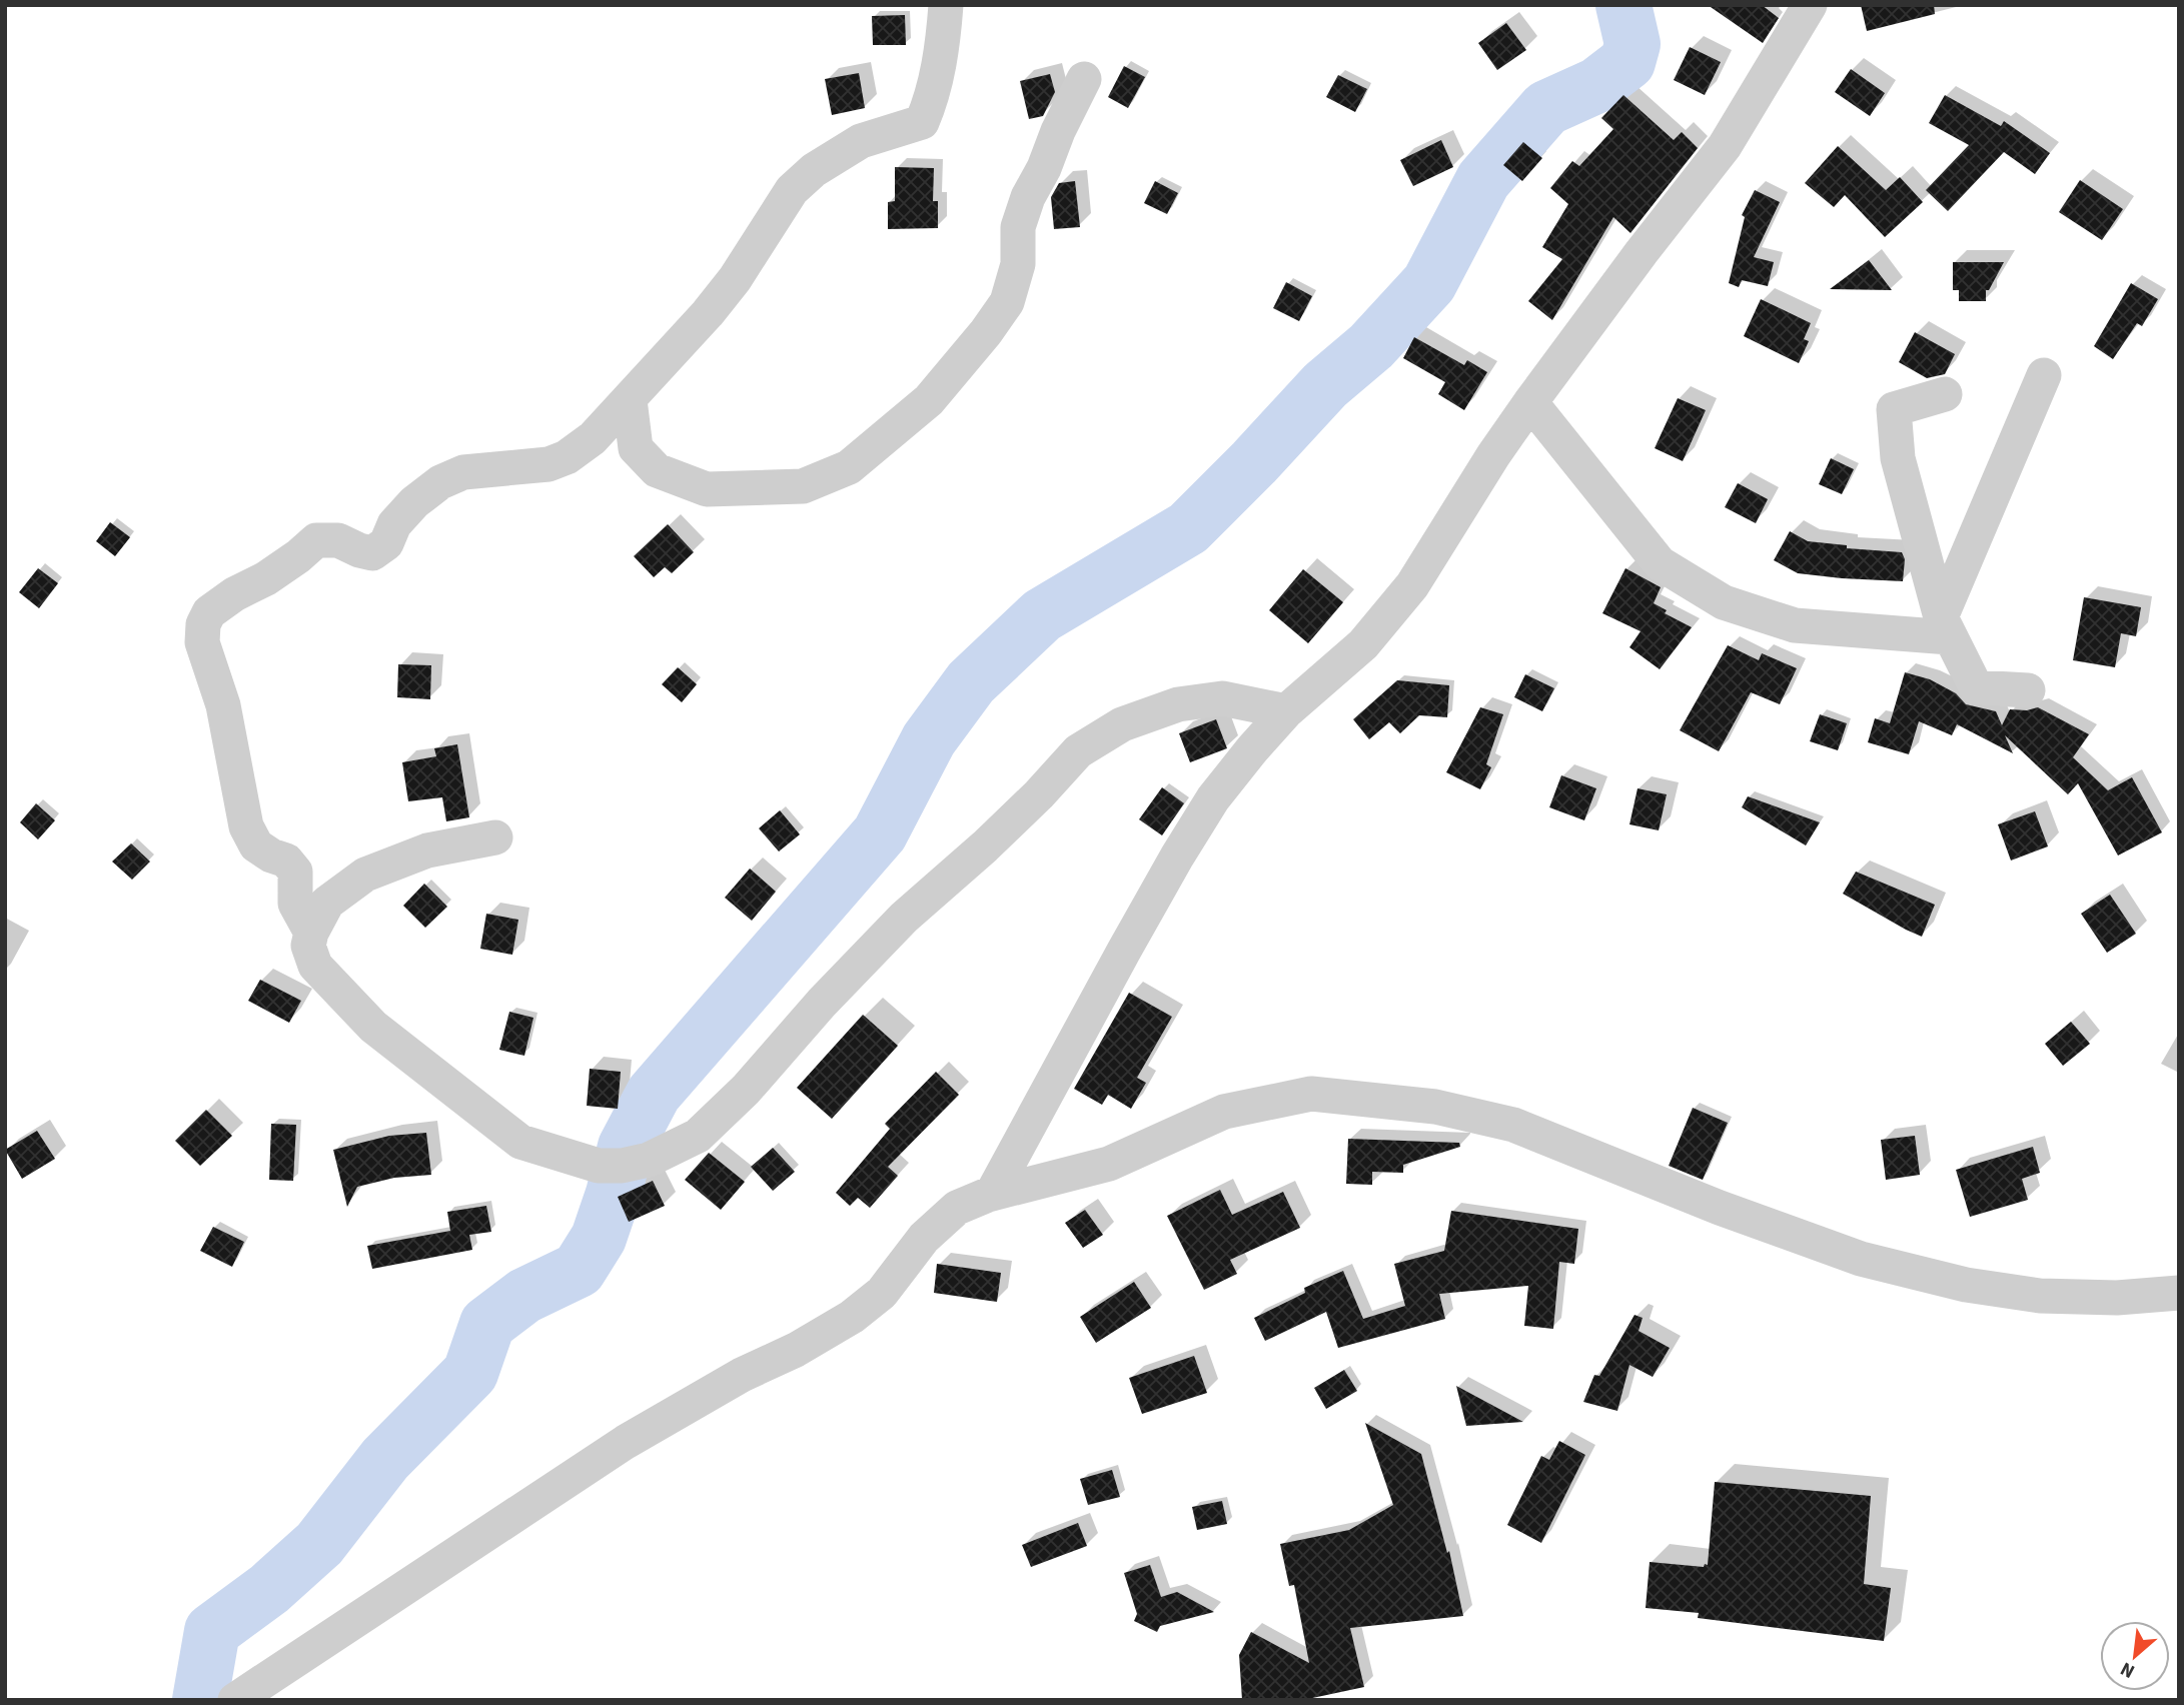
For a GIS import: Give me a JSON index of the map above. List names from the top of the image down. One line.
{"north":"bottom left"}
